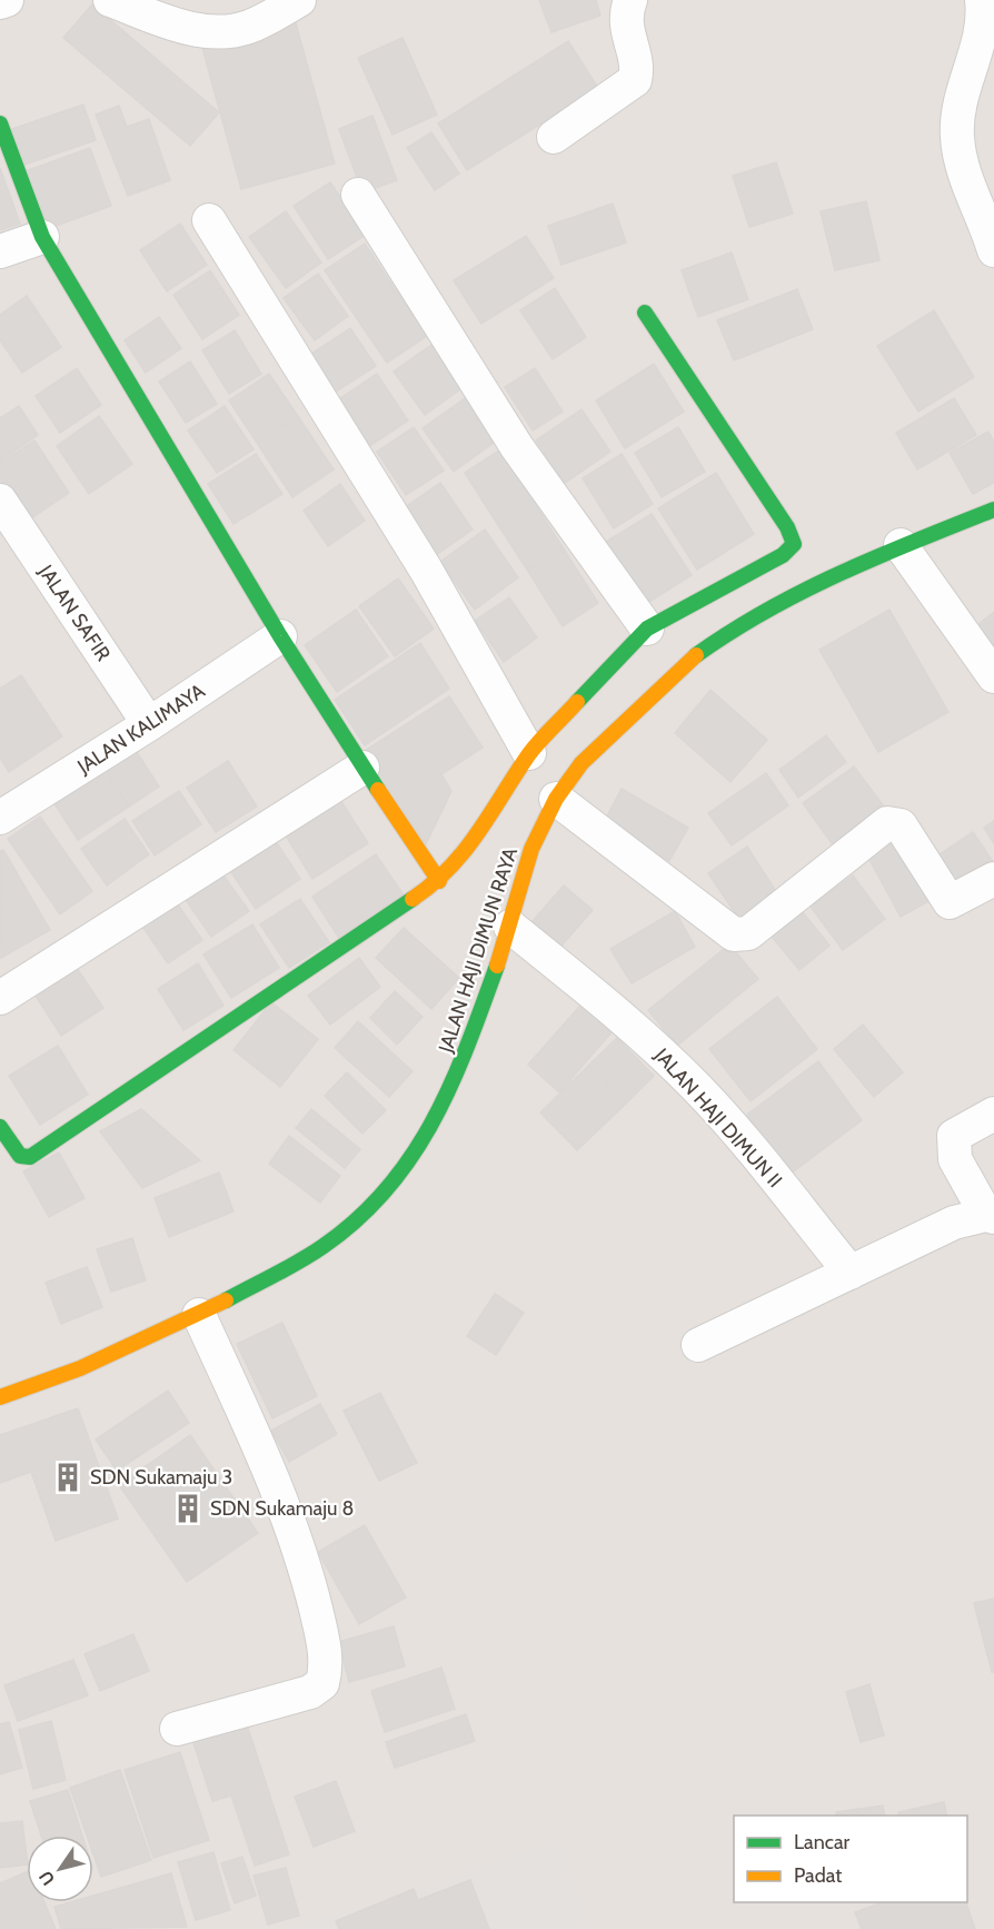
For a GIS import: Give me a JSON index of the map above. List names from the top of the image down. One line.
{"streets":{"street":["JALAN SAFIR","JALAN KALIMAYA","JALAN HAJI DIMUN RAYA","JALAN HAJI DIMUN II"]},"crossings":[["JALAN SAFIR","JALAN KALIMAYA"],["JALAN HAJI DIMUN RAYA","JALAN HAJI DIMUN II"]],"places":{"building":["SDN Sukamaju 3","SDN Sukamaju 8"]},"legend":["Lancar","Padat"],"north":"bottom left"}
